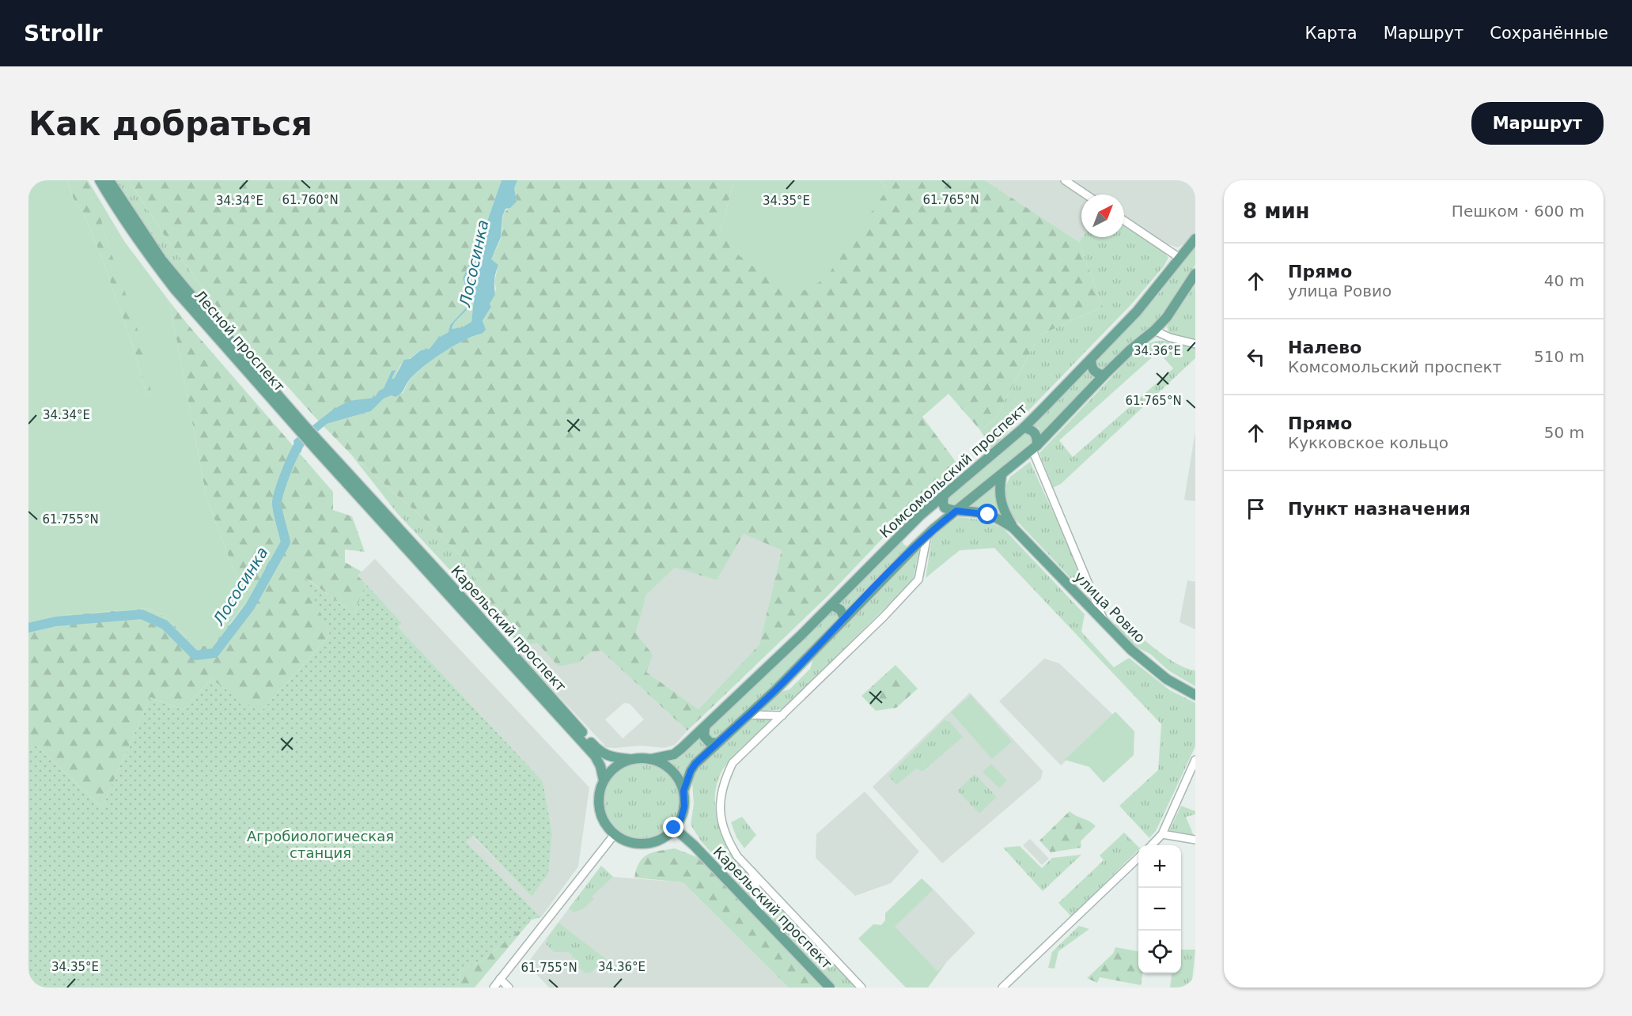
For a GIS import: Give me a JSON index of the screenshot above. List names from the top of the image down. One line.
{"streets":{"main road":["Лесной проспект","Комсомольский проспект","улица Ровио","Карельский проспект"]},"crossings":[["Лесной проспект","Карельский проспект"],["Комсомольский проспект","Карельский проспект"]],"water":["Лососинка"],"parks":["Агробиологическая станция"],"north":"top right","page":{"header":"Strollr","nav":["Карта","Маршрут","Сохранённые"],"buttons":"Маршрут","title":"Как добраться","heading":["8 мин","Пешком · 600 m"],"list":[["Прямо","улица Ровио","40 m"],["Налево","Комсомольский проспект","510 m"],["Прямо","Кукковское кольцо","50 m"],"Пункт назначения"],"map_buttons":["+","−"]},"coordinates":["61.760°N","61.765°N","34.34°E","34.35°E","34.36°E","61.755°N"]}
